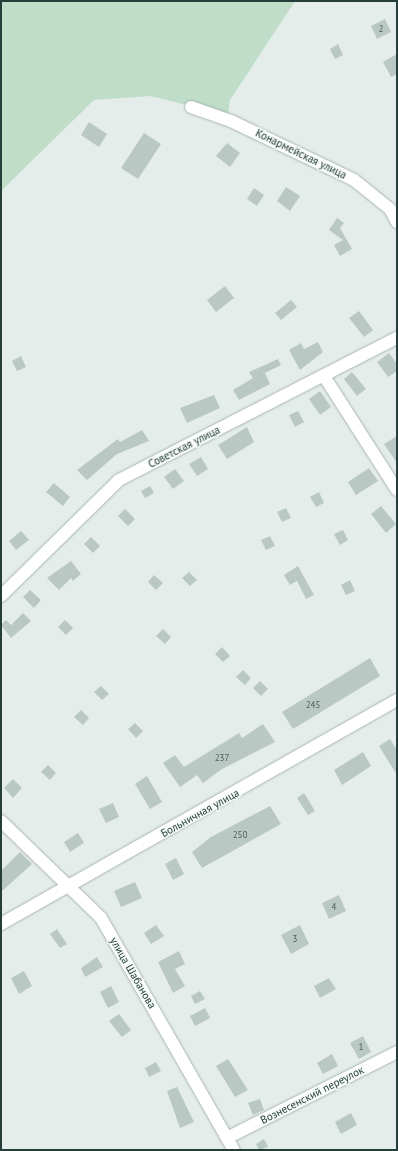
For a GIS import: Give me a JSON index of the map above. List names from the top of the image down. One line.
{"streets":{"street":["Конармейская улица","Советская улица","Больничная улица","улица Шабанова","Вознесенский переулок"]},"crossings":[["Больничная улица","улица Шабанова"],["улица Шабанова","Вознесенский переулок"]],"house_numbers":["2","245","237","250","4","3","1"]}
